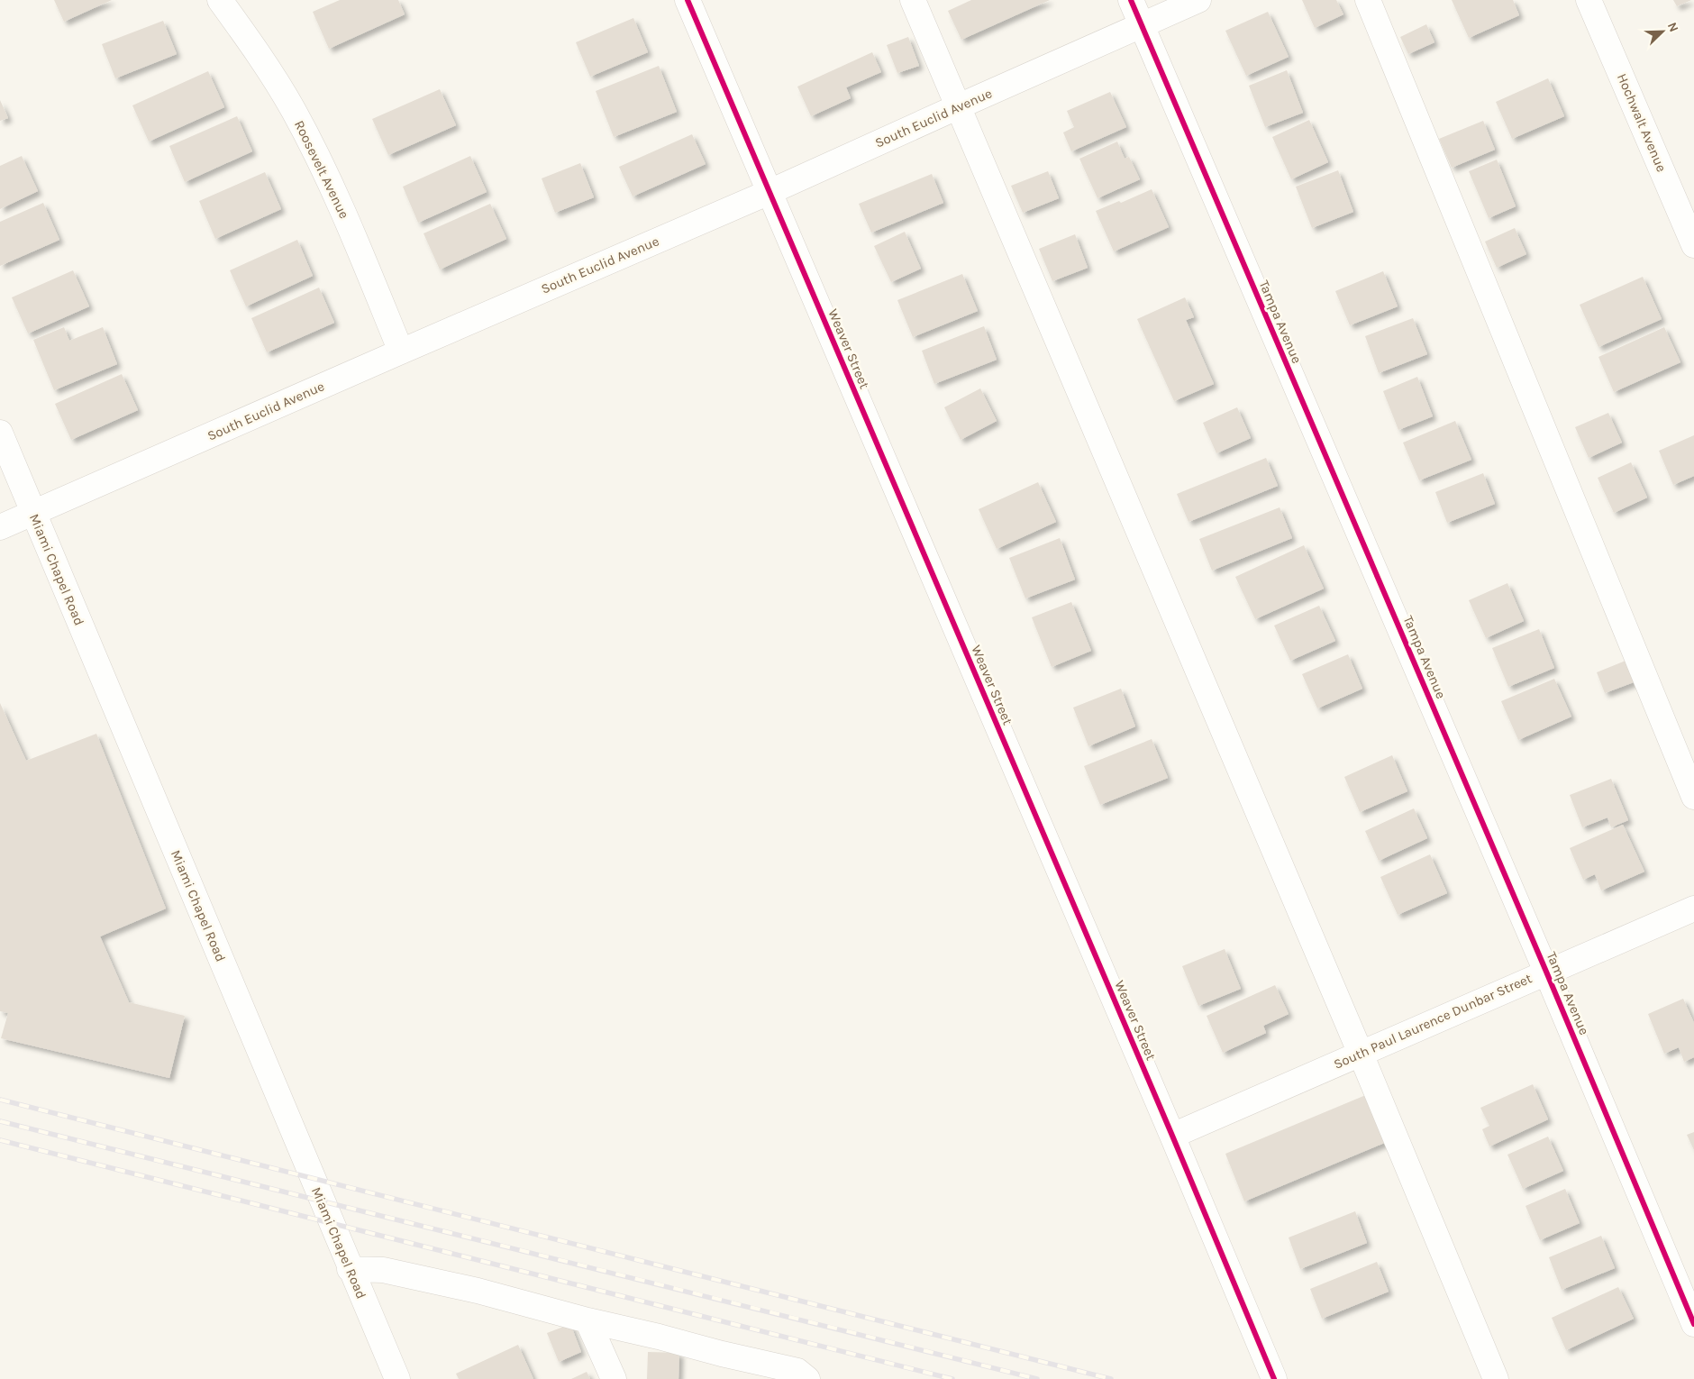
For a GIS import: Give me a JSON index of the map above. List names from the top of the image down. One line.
{"streets":{"street":["South Euclid Avenue","Hochwalt Avenue","Roosevelt Avenue","Tampa Avenue","Weaver Street","Miami Chapel Road","South Paul Laurence Dunbar Street"]},"crossings":[["South Euclid Avenue","Roosevelt Avenue"],["South Euclid Avenue","Tampa Avenue"],["South Euclid Avenue","Weaver Street"],["South Euclid Avenue","Miami Chapel Road"],["Tampa Avenue","South Paul Laurence Dunbar Street"],["Weaver Street","South Paul Laurence Dunbar Street"]],"north":"top right"}
